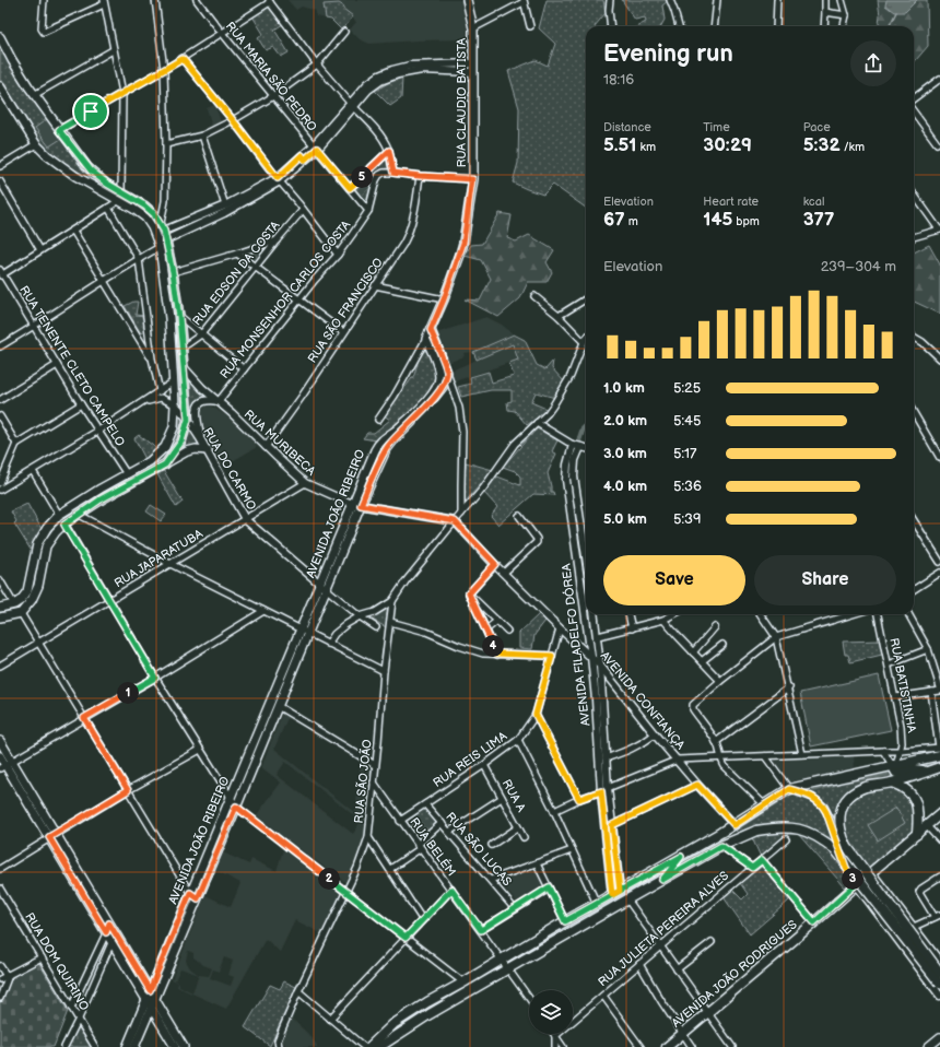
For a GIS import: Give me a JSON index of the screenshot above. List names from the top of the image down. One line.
{"streets":{"main road":["RUA CLAUDIO BATISTA","AVENIDA JOÃO RIBEIRO","AVENIDA JOÃO RODRIGUES"],"street":["RUA MARIA SÃO PEDRO","RUA EDSON DA COSTA","RUA MONSENHOR CARLOS COSTA","RUA SÃO FRANCISCO","RUA TENENTE CLETO CAMPELO","RUA MURIBECA","RUA DO CARMO","RUA JAPARATUBA","AVENIDA FILADELFO DÓREA","RUA BATISTINHA","AVENIDA CONFIANÇA","RUA REIS LIMA","RUA SÃO JOÃO","RUA A","RUA BELÉM","RUA SÃO LUCAS","RUA JULIETA PEREIRA ALVES","RUA DOM QUIRINO"]},"crossings":[["RUA MARIA SÃO PEDRO","RUA MONSENHOR CARLOS COSTA"],["RUA MONSENHOR CARLOS COSTA","RUA MURIBECA"],["RUA SÃO FRANCISCO","RUA MURIBECA"],["RUA MURIBECA","AVENIDA JOÃO RIBEIRO"],["RUA MURIBECA","RUA JAPARATUBA"],["RUA MURIBECA","AVENIDA CONFIANÇA"],["RUA MURIBECA","RUA SÃO JOÃO"],["RUA DO CARMO","AVENIDA JOÃO RIBEIRO"],["RUA DO CARMO","RUA JAPARATUBA"],["AVENIDA FILADELFO DÓREA","AVENIDA CONFIANÇA"],["AVENIDA CONFIANÇA","RUA REIS LIMA"],["AVENIDA CONFIANÇA","RUA SÃO JOÃO"],["RUA REIS LIMA","RUA A"],["RUA REIS LIMA","RUA BELÉM"],["RUA REIS LIMA","RUA SÃO LUCAS"],["RUA SÃO JOÃO","RUA BELÉM"]],"page":{"heading":["Evening run","18:16"],"stats":[["Distance","5.51 km"],["Time","30:29"],["Pace","5:32 /km"],["Elevation","67 m"],["Heart rate","145 bpm"],["kcal","377"]],"pins":["5","4","1","2","3"],"chart":["Elevation","239–304 m"],"list":[{"name":"1.0 km","note":"5:25"},{"name":"2.0 km","note":"5:45"},{"name":"3.0 km","note":"5:17"},{"name":"4.0 km","note":"5:36"},{"name":"5.0 km","note":"5:39"}],"buttons":["Save","Share"]}}
